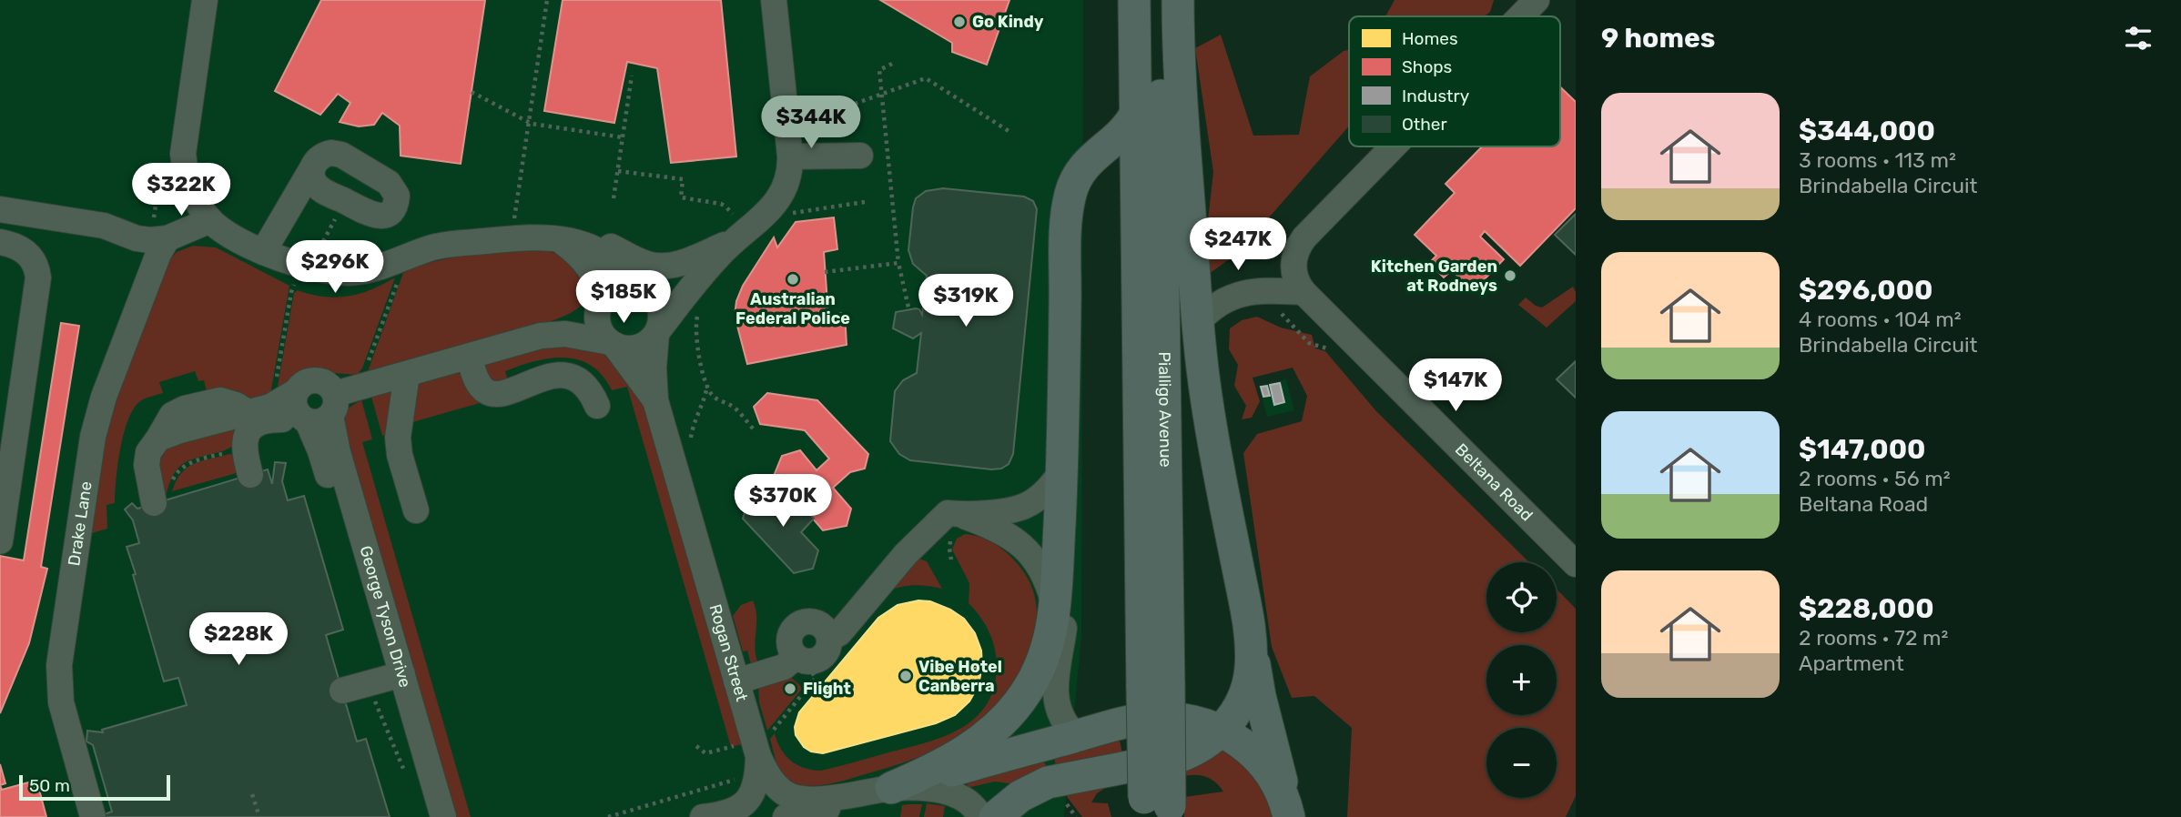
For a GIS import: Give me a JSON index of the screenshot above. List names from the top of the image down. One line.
{"streets":{"main road":["Pialligo Avenue"],"street":["Beltana Road","Drake Lane","George Tyson Drive","Rogan Street"]},"places":["Go Kindy","Kitchen Garden at Rodneys","Australian Federal Police","Vibe Hotel Canberra","Flight"],"legend":["Homes","Shops","Industry","Other"],"scale_bar":"50 m","page":{"heading":"9 homes","list":[{"name":"$344,000","note":"3 rooms · 113 m² · Brindabella Circuit"},{"name":"$296,000","note":"4 rooms · 104 m² · Brindabella Circuit"},{"name":"$147,000","note":"2 rooms · 56 m² · Beltana Road"},{"name":"$228,000","note":"2 rooms · 72 m² · Apartment"}],"price":["$344K","$322K","$247K","$296K","$185K","$319K","$147K","$370K","$228K"],"map_buttons":["+","−"],"scale":"50 m"}}
